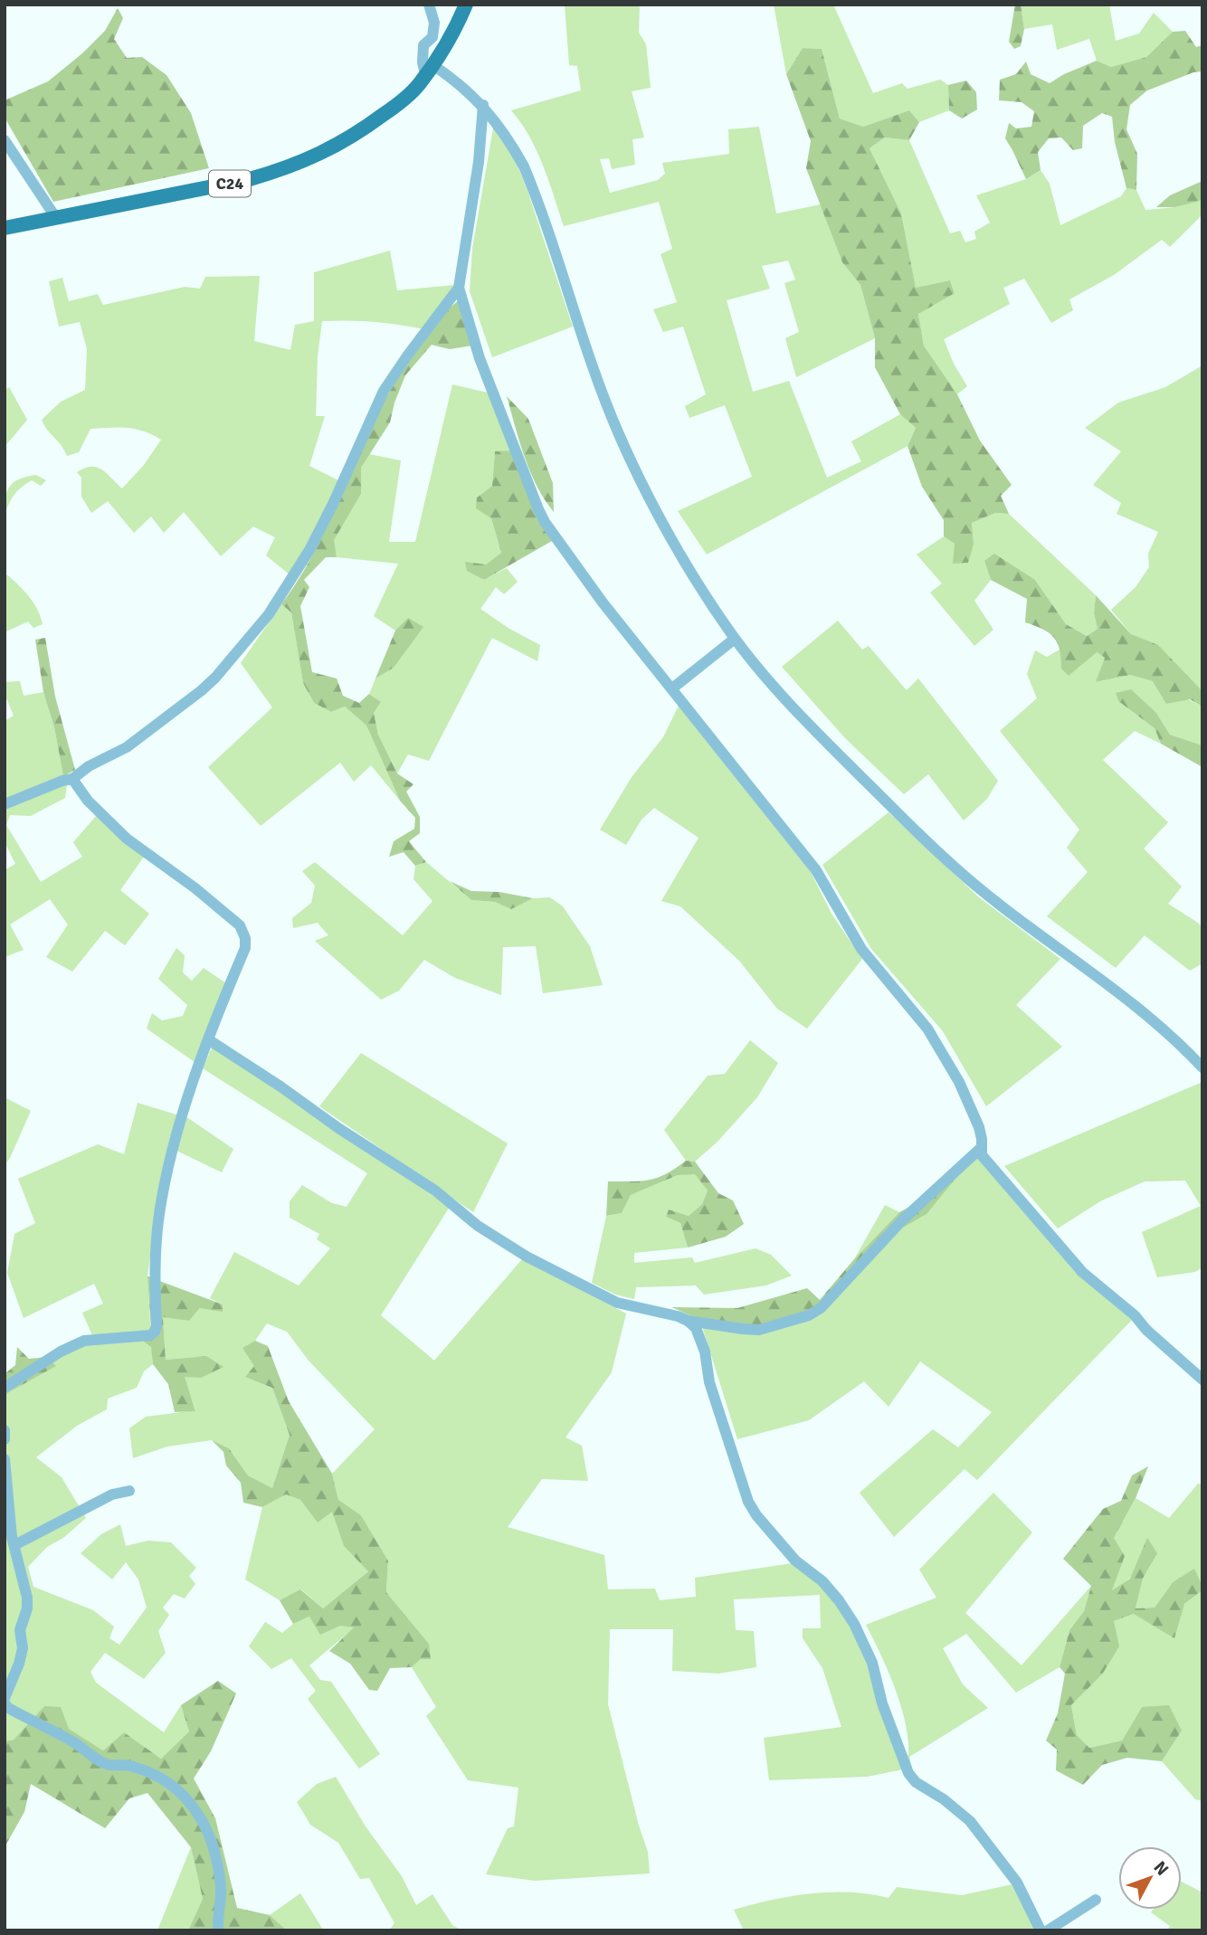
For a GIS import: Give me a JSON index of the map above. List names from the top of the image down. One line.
{"streets":{"main road":["C24"]},"north":"top right"}
